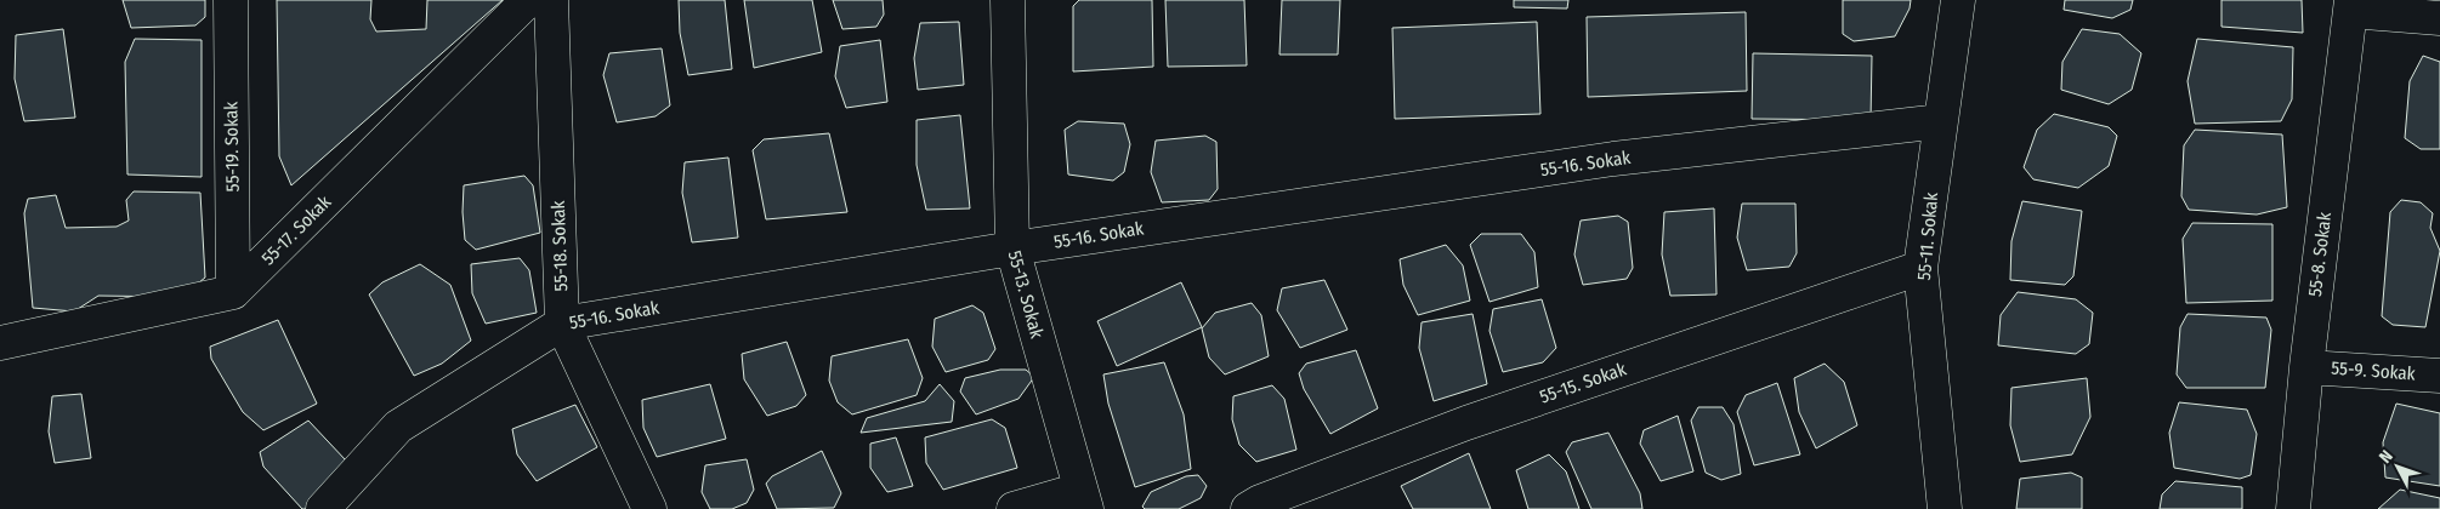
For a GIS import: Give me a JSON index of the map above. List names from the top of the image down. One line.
{"streets":{"street":["55-19. Sokak","55-16. Sokak","55-17. Sokak","55-11. Sokak","55-18. Sokak","55-8. Sokak","55-13. Sokak","55-9. Sokak","55-15. Sokak"]},"crossings":[["55-19. Sokak","55-17. Sokak"],["55-16. Sokak","55-11. Sokak"],["55-16. Sokak","55-18. Sokak"],["55-16. Sokak","55-13. Sokak"],["55-11. Sokak","55-15. Sokak"],["55-8. Sokak","55-9. Sokak"]],"north":"top left"}
